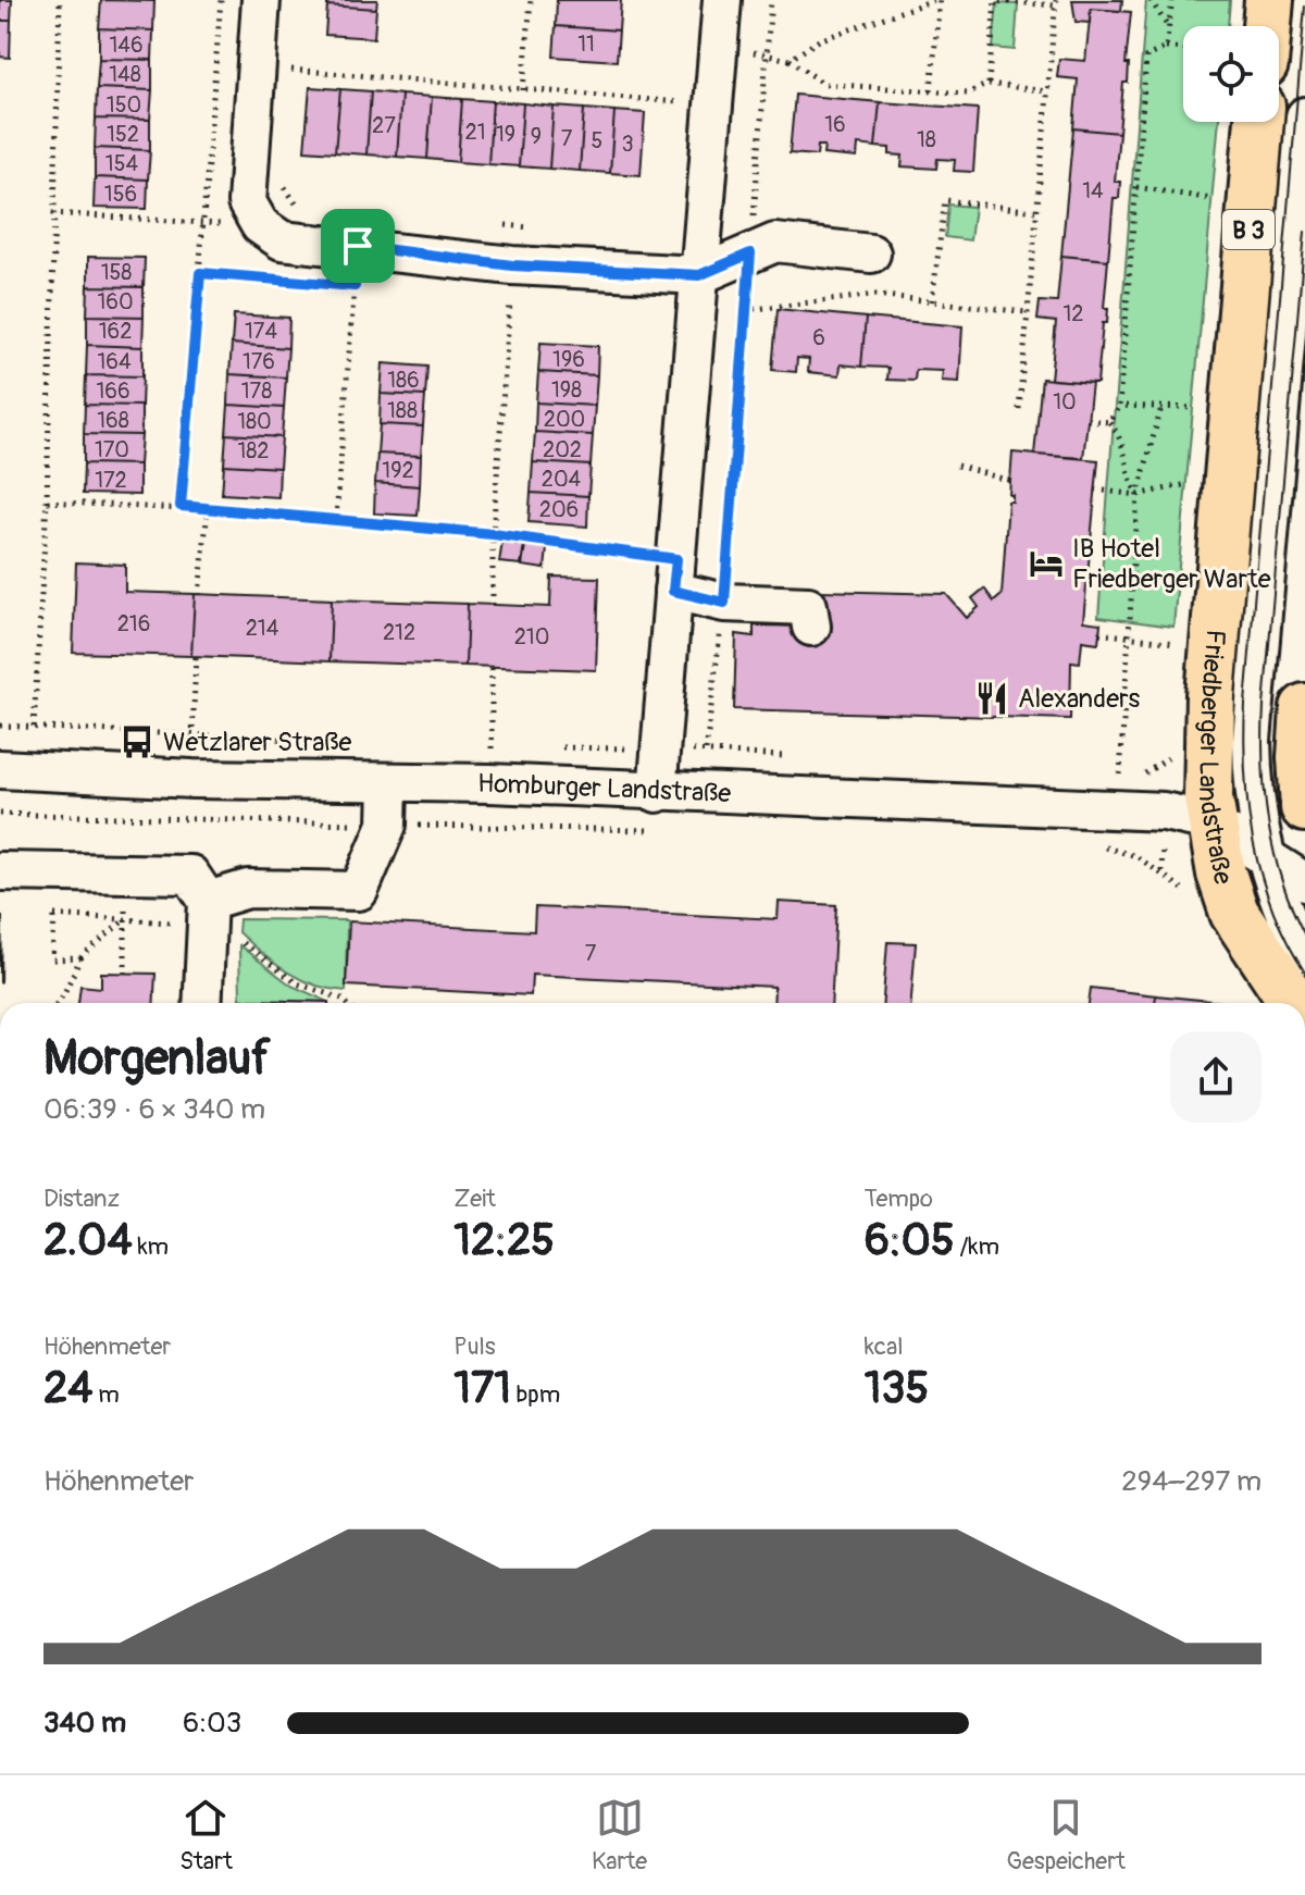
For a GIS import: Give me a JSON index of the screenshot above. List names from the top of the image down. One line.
{"streets":{"main road":["B 3","Friedberger Landstraße"],"street":["Homburger Landstraße"]},"crossings":[["Friedberger Landstraße","Homburger Landstraße"]],"places":{"hotel":["IB Hotel Friedberger Warte"],"restaurant":["Alexanders"],"bus stop":["Wetzlarer Straße"]},"house_numbers":["11","146","148","150","16","27","21","152","19","9","7","18","5","3","154","14","156","158","160","12","162","174","6","196","164","176","186","198","166","178","10","188","200","168","180","170","202","182","192","204","172","206","216","214","212","210","7"],"page":{"heading":["Morgenlauf","06:39 · 6 × 340 m"],"stats":[["Distanz","2.04 km"],["Zeit","12:25"],["Tempo","6:05 /km"],["Höhenmeter","24 m"],["Puls","171 bpm"],["kcal","135"]],"chart":["Höhenmeter","294–297 m"],"list":[{"name":"340 m","note":"6:03"}],"tabs":["Start","Karte","Gespeichert"]}}
